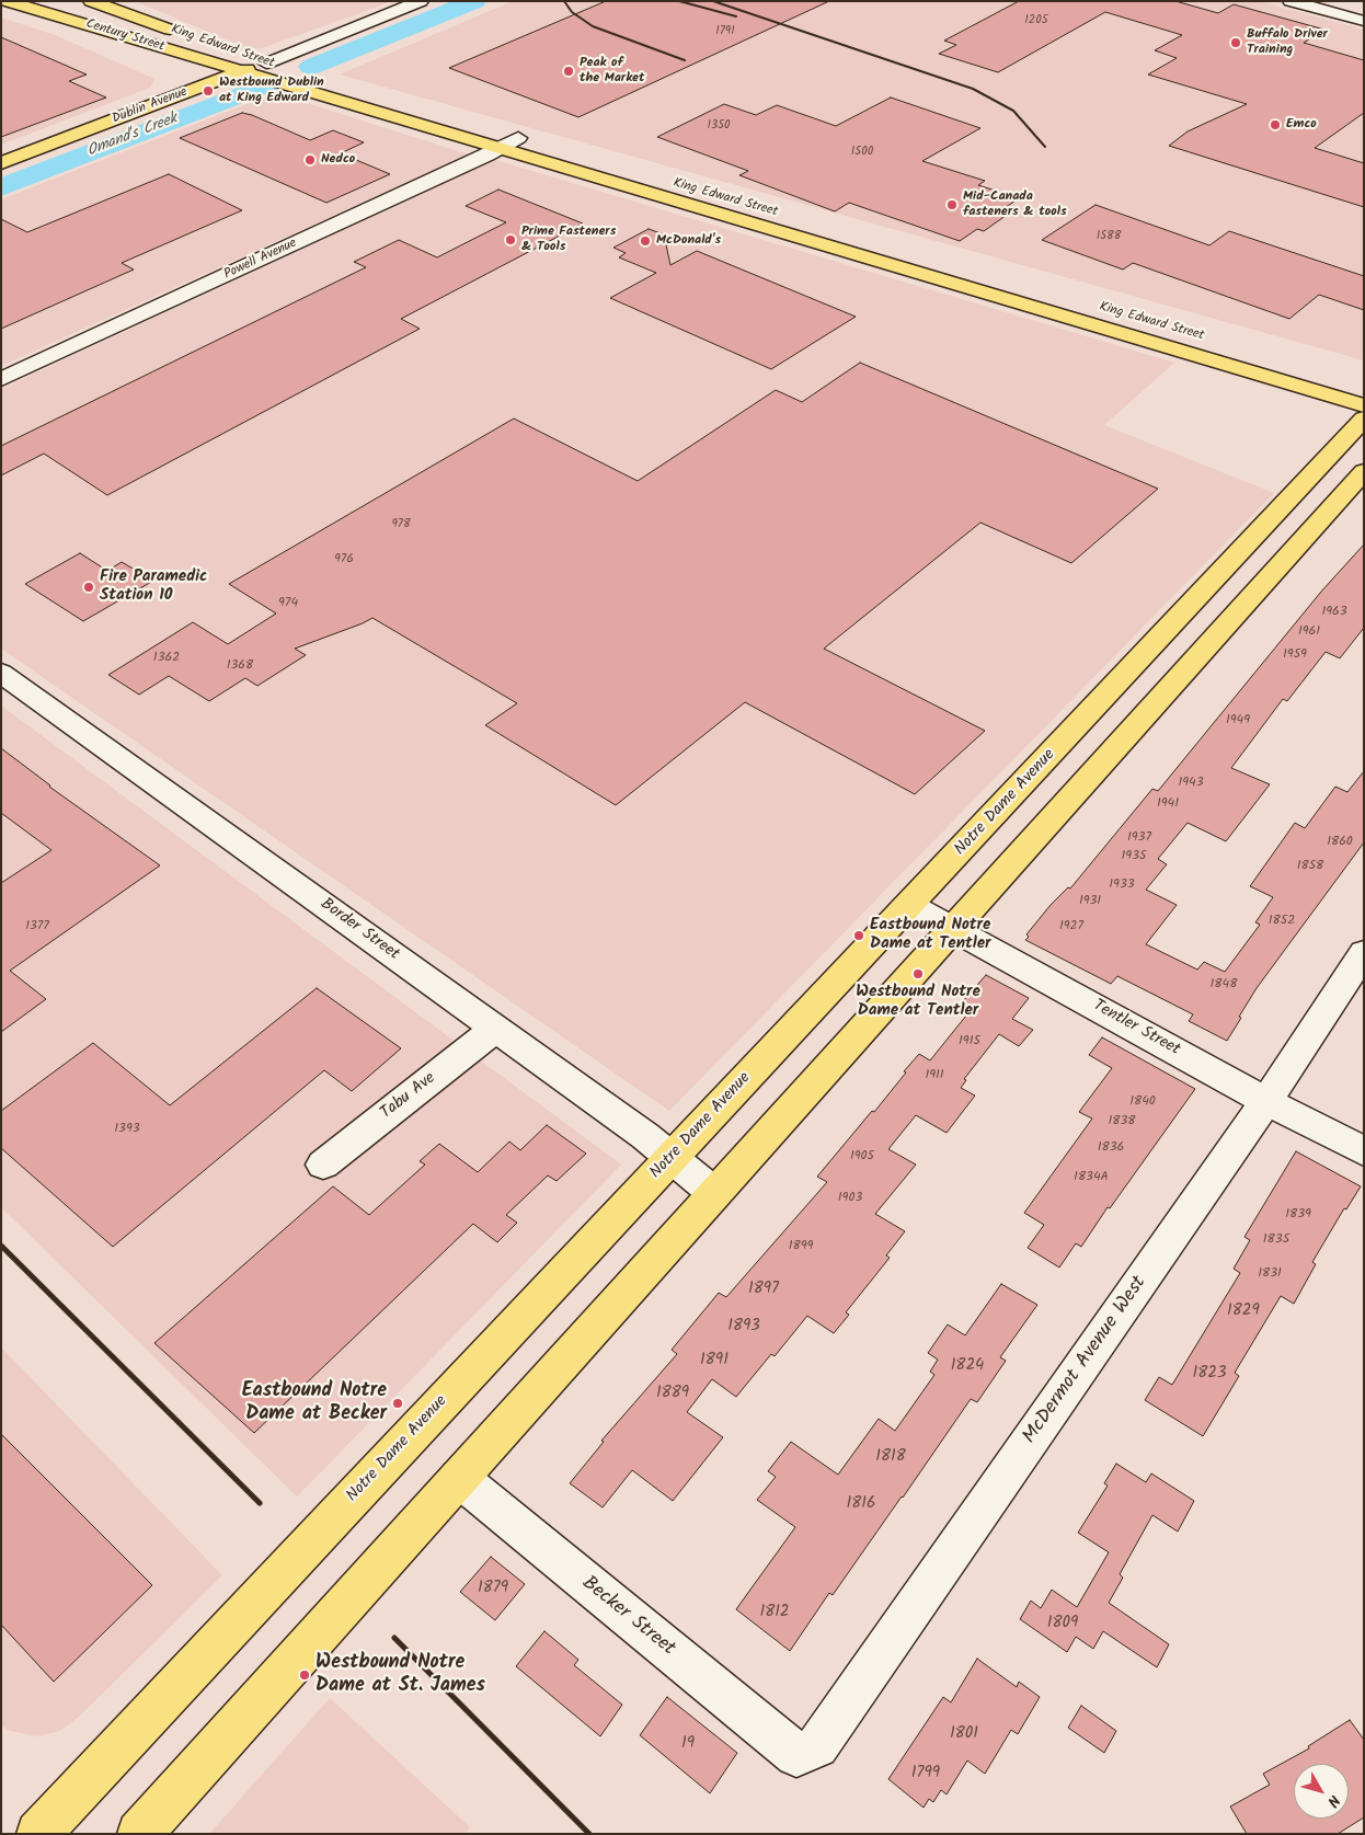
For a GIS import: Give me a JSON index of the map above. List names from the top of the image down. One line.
{"streets":{"main road":["Century Street","King Edward Street","Dublin Avenue","Notre Dame Avenue"],"street":["Powell Avenue","Border Street","Tentler Street","Tabu Ave","McDermot Avenue West","Becker Street"]},"crossings":[["Century Street","King Edward Street"],["Century Street","Dublin Avenue"],["King Edward Street","Dublin Avenue"],["King Edward Street","Powell Avenue"],["Notre Dame Avenue","Border Street"],["Notre Dame Avenue","Tentler Street"],["Border Street","Tabu Ave"],["Tentler Street","McDermot Avenue West"],["McDermot Avenue West","Becker Street"]],"water":["Omand's Creek"],"places":["Buffalo Driver Training","Peak of the Market","Westbound Dublin at King Edward","Emco","Nedco","Mid-Canada fasteners & tools","Prime Fasteners & Tools","McDonald's","Fire Paramedic Station 10","Eastbound Notre Dame at Tentler","Westbound Notre Dame at Tentler","Eastbound Notre Dame at Becker","Westbound Notre Dame at St. James"],"house_numbers":["1205","1791","1350","1500","1588","978","976","974","1963","1961","1959","1362","1368","1949","1943","1941","1937","1860","1935","1858","1933","1931","1852","1377","1927","1848","1915","1911","1840","1838","1393","1836","1905","1834A","1903","1839","1835","1899","1831","1897","1829","1893","1891","1824","1823","1889","1818","1816","1879","1812","1809","1801","19","1799"],"north":"bottom right"}
